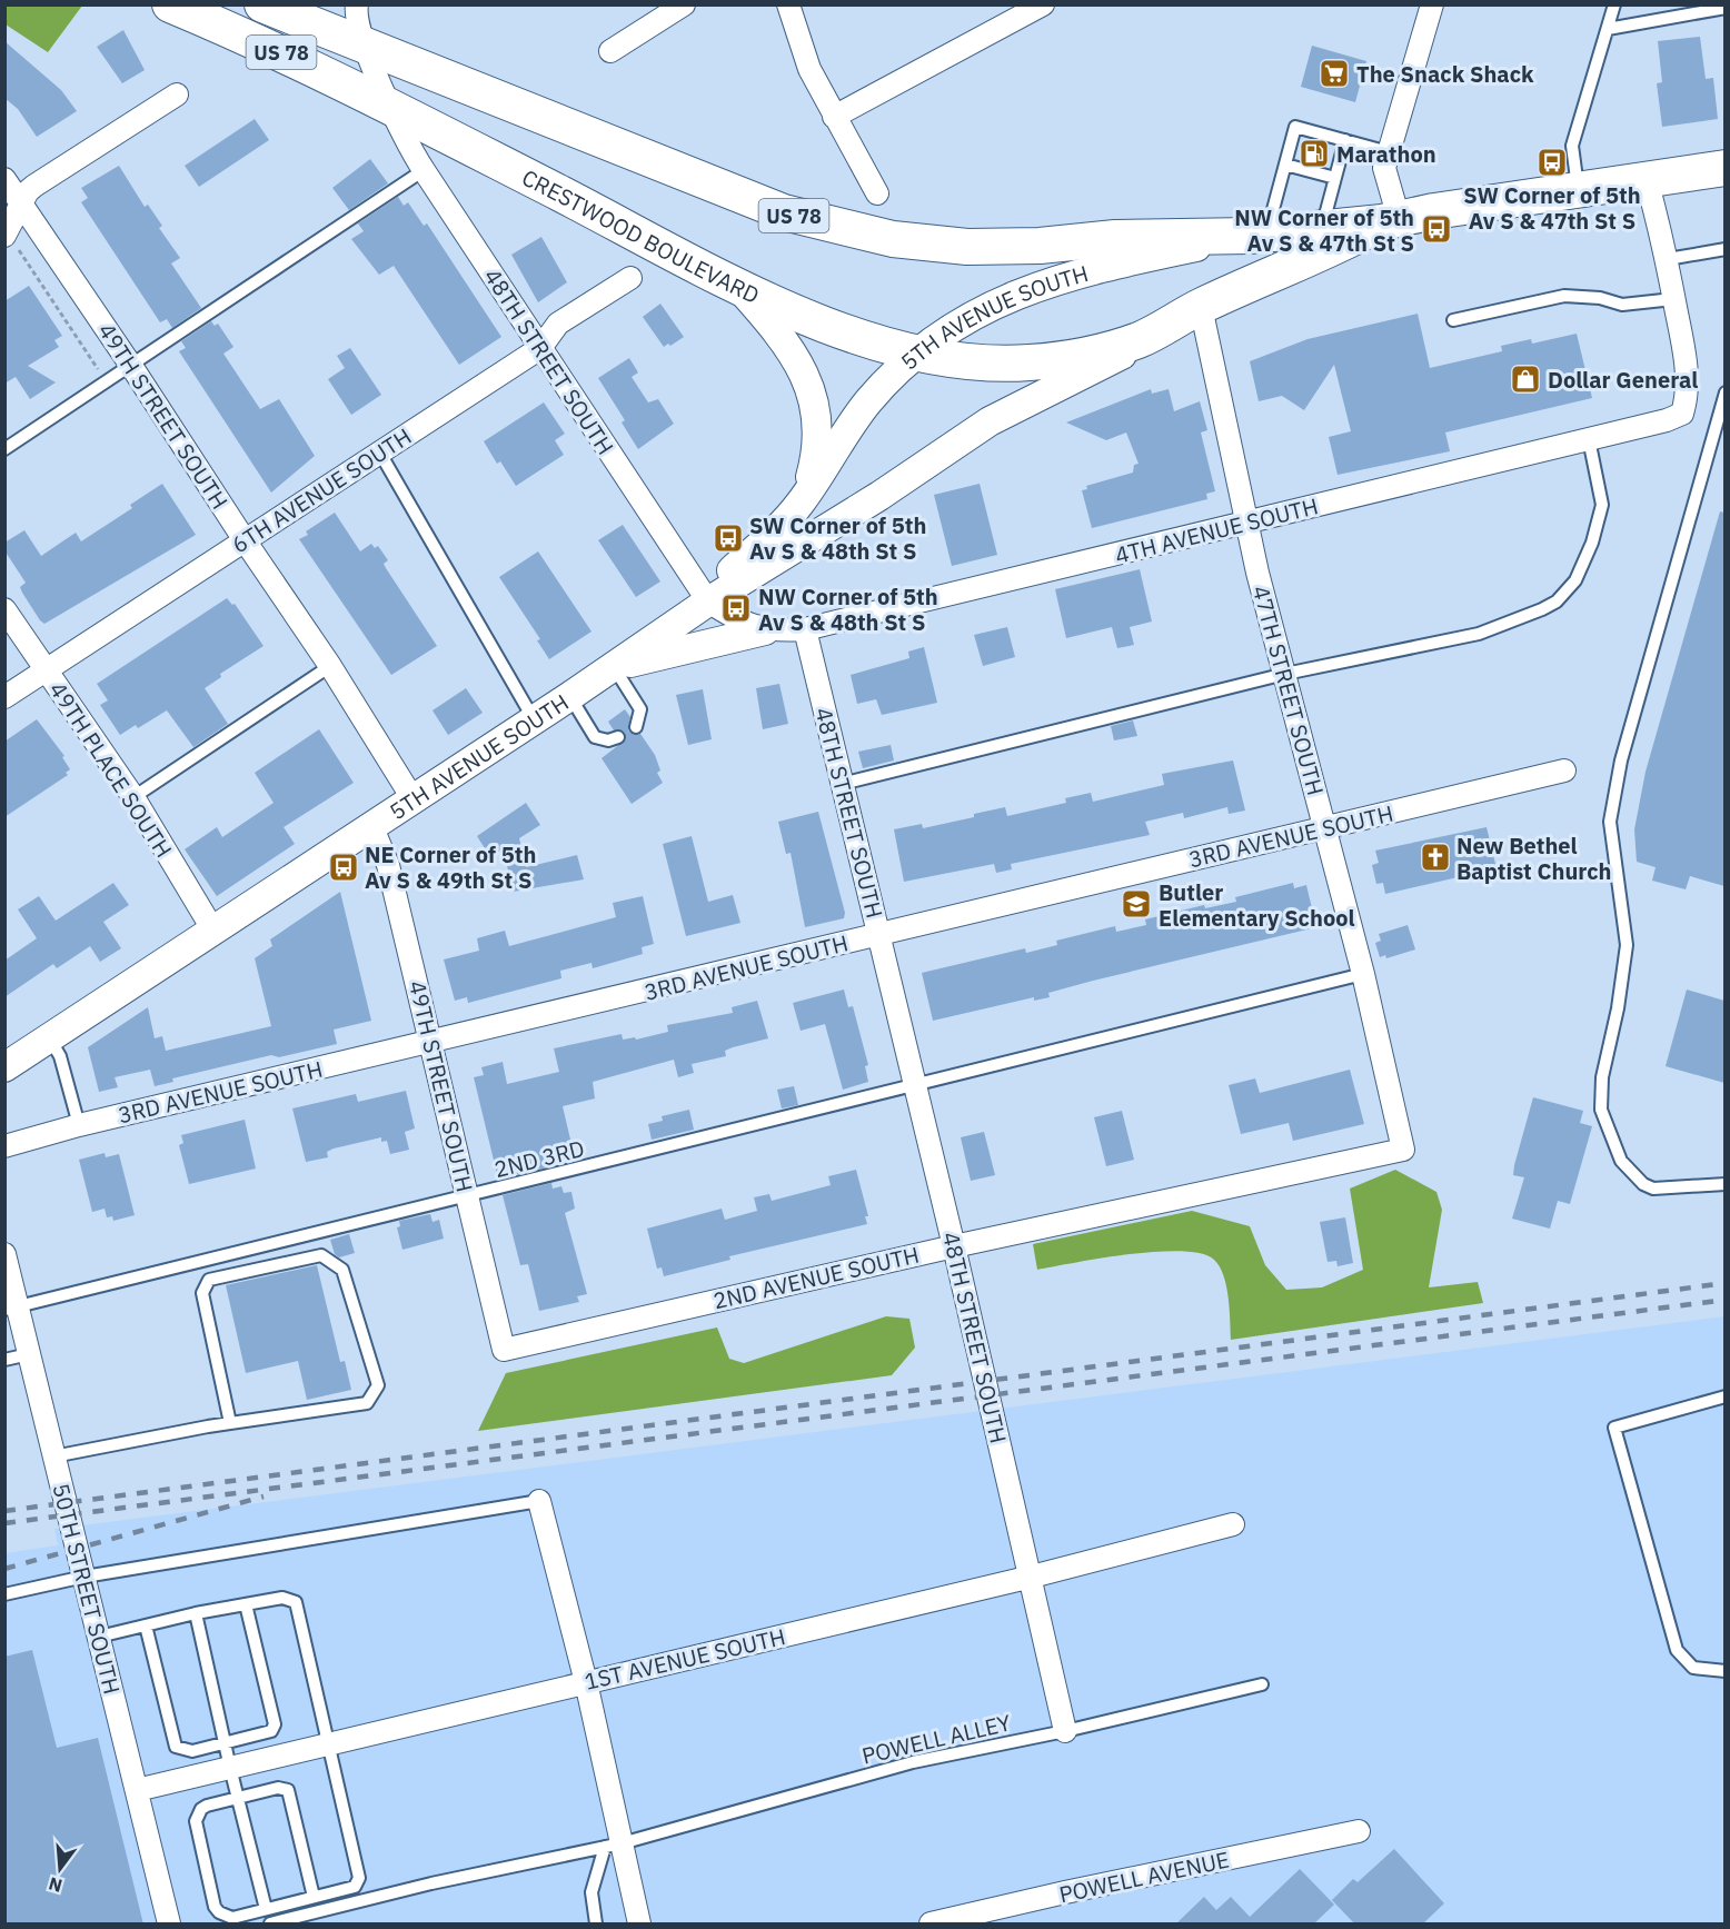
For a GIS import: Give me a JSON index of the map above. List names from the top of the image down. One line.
{"streets":{"main road":["US 78","CRESTWOOD BOULEVARD","5TH AVENUE SOUTH"],"street":["48TH STREET SOUTH","49TH STREET SOUTH","6TH AVENUE SOUTH","4TH AVENUE SOUTH","47TH STREET SOUTH","49TH PLACE SOUTH","3RD AVENUE SOUTH","2ND AVENUE SOUTH","50TH STREET SOUTH","1ST AVENUE SOUTH","POWELL AVENUE"],"lane":["2ND 3RD","POWELL ALLEY"]},"crossings":[["US 78","5TH AVENUE SOUTH"],["US 78","48TH STREET SOUTH"],["CRESTWOOD BOULEVARD","5TH AVENUE SOUTH"],["CRESTWOOD BOULEVARD","48TH STREET SOUTH"],["5TH AVENUE SOUTH","48TH STREET SOUTH"],["5TH AVENUE SOUTH","49TH STREET SOUTH"],["5TH AVENUE SOUTH","47TH STREET SOUTH"],["5TH AVENUE SOUTH","49TH PLACE SOUTH"],["48TH STREET SOUTH","6TH AVENUE SOUTH"],["48TH STREET SOUTH","4TH AVENUE SOUTH"],["48TH STREET SOUTH","3RD AVENUE SOUTH"],["48TH STREET SOUTH","2ND 3RD"],["48TH STREET SOUTH","2ND AVENUE SOUTH"],["48TH STREET SOUTH","1ST AVENUE SOUTH"],["48TH STREET SOUTH","POWELL ALLEY"],["49TH STREET SOUTH","6TH AVENUE SOUTH"],["49TH STREET SOUTH","3RD AVENUE SOUTH"],["49TH STREET SOUTH","2ND 3RD"],["49TH STREET SOUTH","2ND AVENUE SOUTH"],["6TH AVENUE SOUTH","49TH PLACE SOUTH"],["4TH AVENUE SOUTH","47TH STREET SOUTH"],["47TH STREET SOUTH","3RD AVENUE SOUTH"],["47TH STREET SOUTH","2ND 3RD"],["47TH STREET SOUTH","2ND AVENUE SOUTH"],["2ND 3RD","50TH STREET SOUTH"],["50TH STREET SOUTH","1ST AVENUE SOUTH"]],"places":{"supermarket":["The Snack Shack"],"fuel station":["Marathon"],"bus stop":["SW Corner of 5th Av S & 47th St S","NW Corner of 5th Av S & 47th St S","SW Corner of 5th Av S & 48th St S","NW Corner of 5th Av S & 48th St S","NE Corner of 5th Av S & 49th St S"],"shop":["Dollar General"],"church":["New Bethel Baptist Church"],"school or university":["Butler Elementary School"]},"north":"bottom"}
